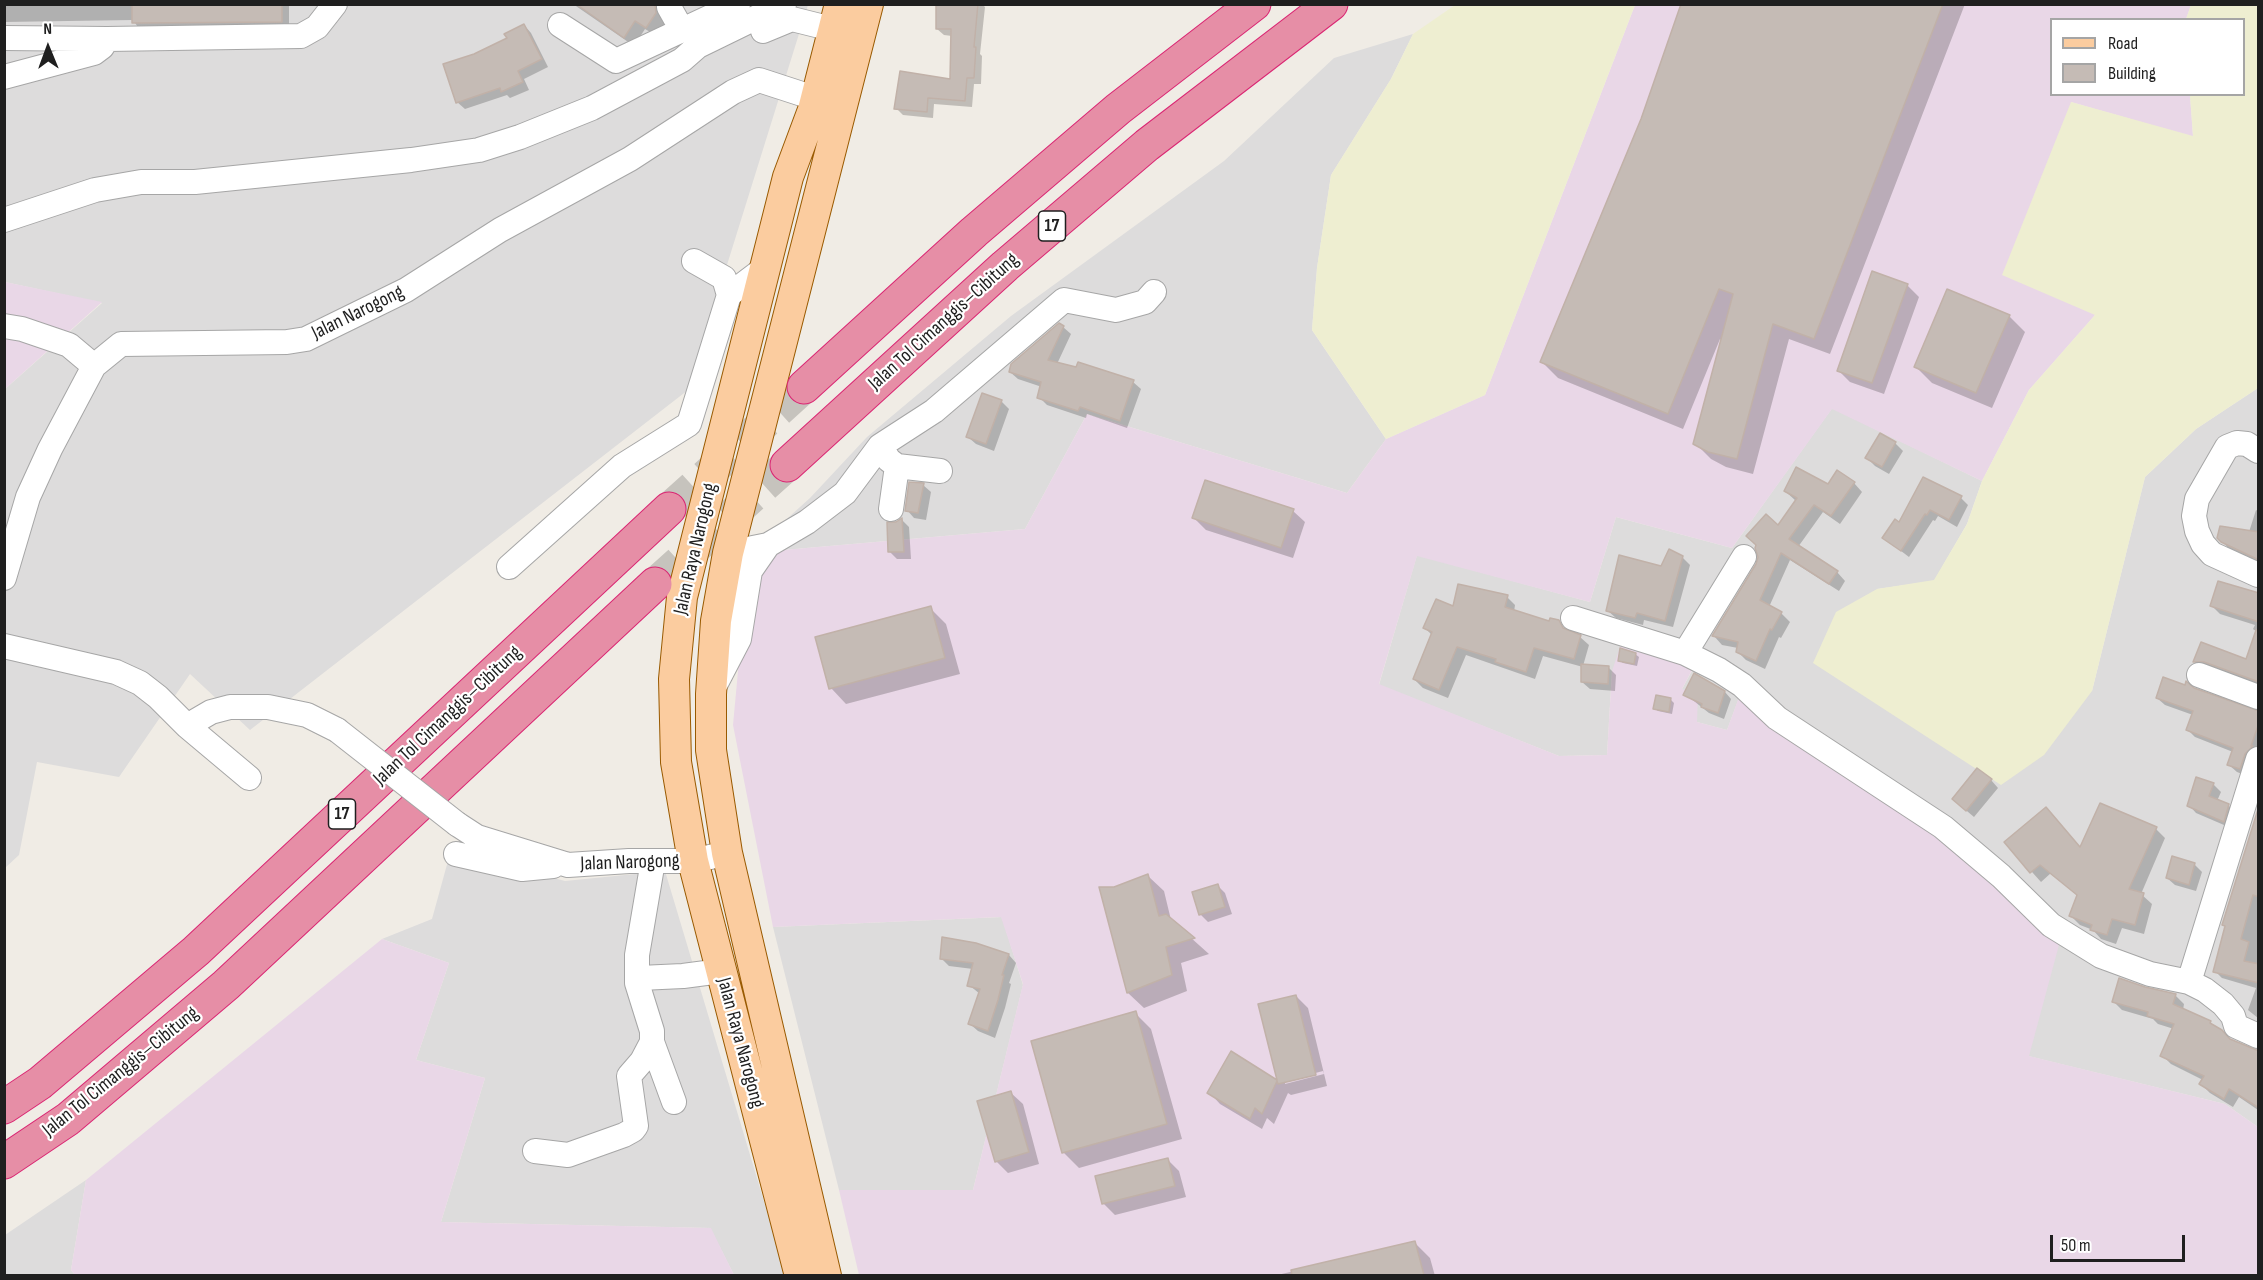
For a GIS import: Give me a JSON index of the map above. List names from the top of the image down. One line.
{"streets":{"highway":["17","Jalan Tol Cimanggis–Cibitung"],"main road":["Jalan Raya Narogong"],"street":["Jalan Narogong"]},"crossings":[["Jalan Narogong","Jalan Raya Narogong"]],"legend":["Road","Building"],"scale_bar":"50 m","north":"top"}
